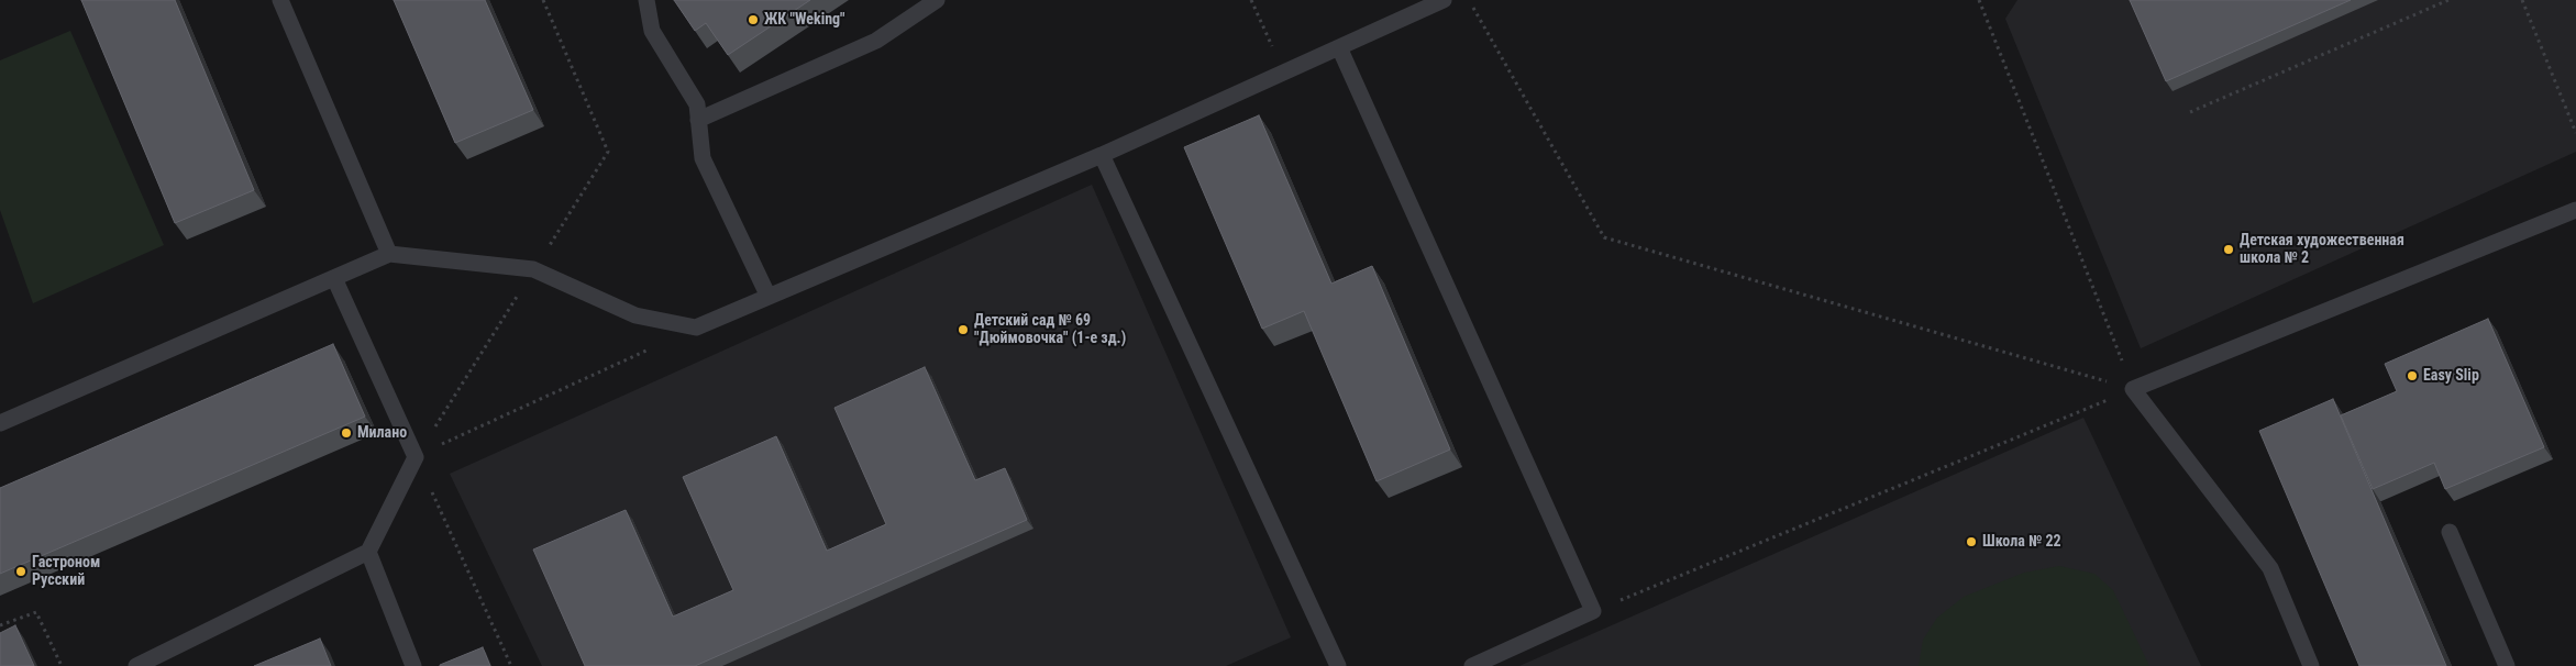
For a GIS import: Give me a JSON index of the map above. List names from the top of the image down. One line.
{"places":["ЖК \"Weking\"","Детская художественная школа № 2","Детский сад № 69 \"Дюймовочка\" (1-е зд.)","Easy Slip","Милано","Школа № 22","Гастроном Русский"]}
